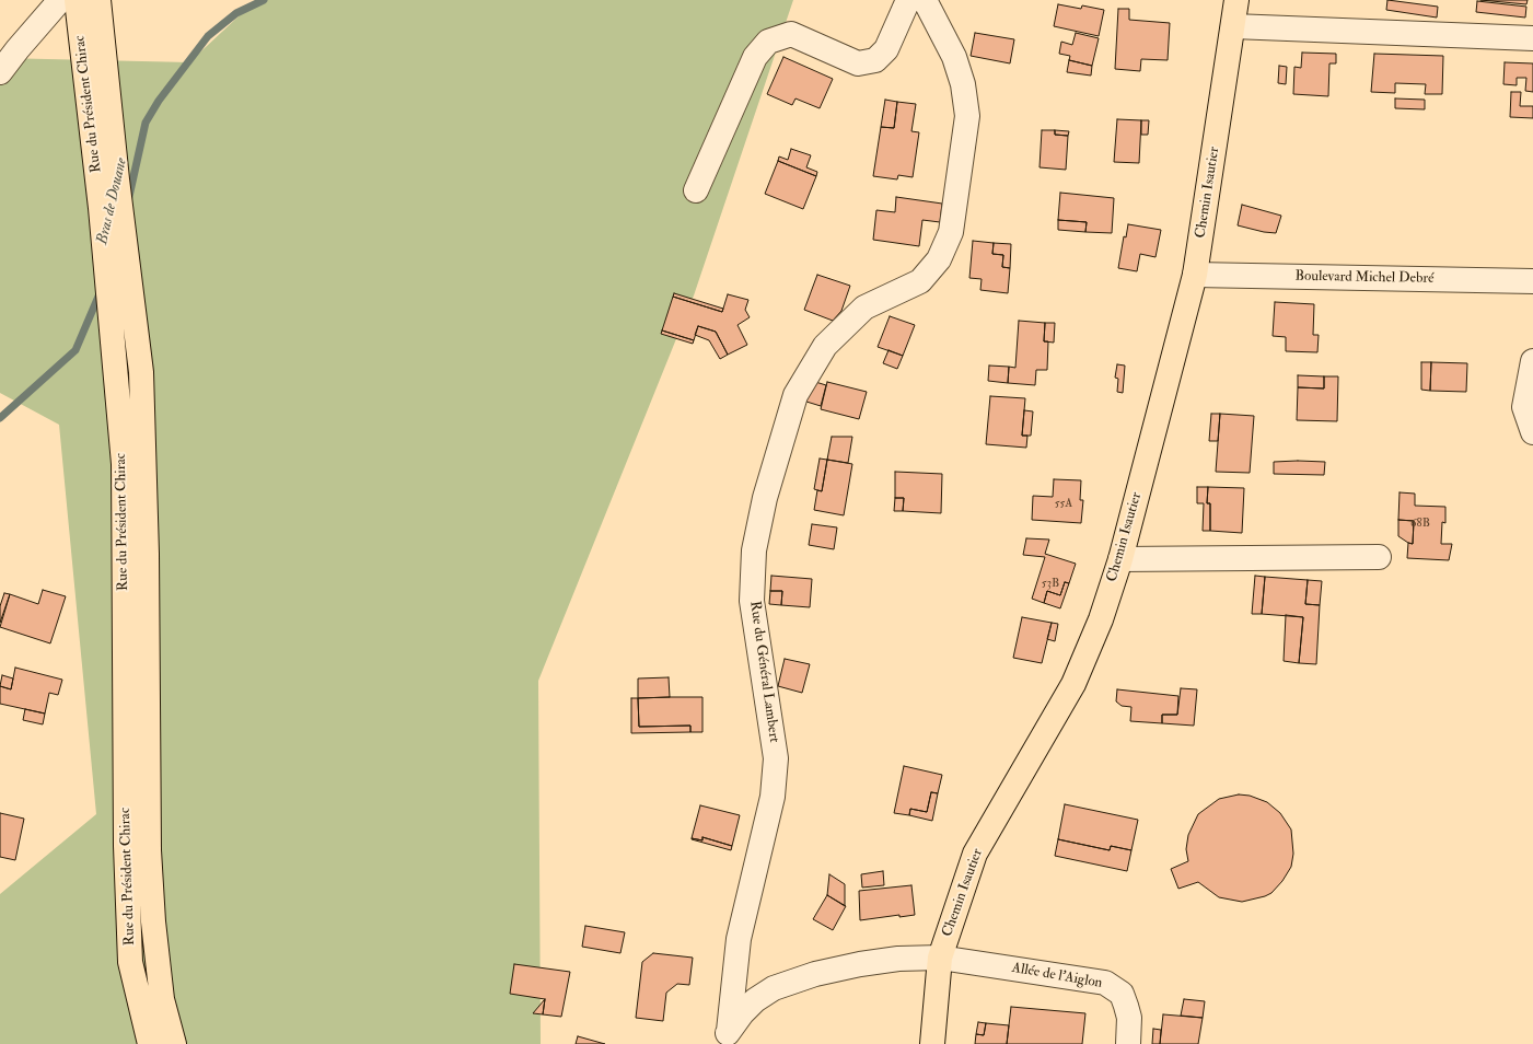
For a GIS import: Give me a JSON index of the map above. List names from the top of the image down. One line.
{"streets":{"main road":["Rue du Président Chirac","Chemin Isautier"],"street":["Boulevard Michel Debré","Rue du Général Lambert","Allée de l'Aiglon"]},"crossings":[["Chemin Isautier","Boulevard Michel Debré"],["Chemin Isautier","Rue du Général Lambert"],["Chemin Isautier","Allée de l'Aiglon"],["Rue du Général Lambert","Allée de l'Aiglon"]],"water":["Bras de Douane"],"house_numbers":["55A","68B","53B"]}
